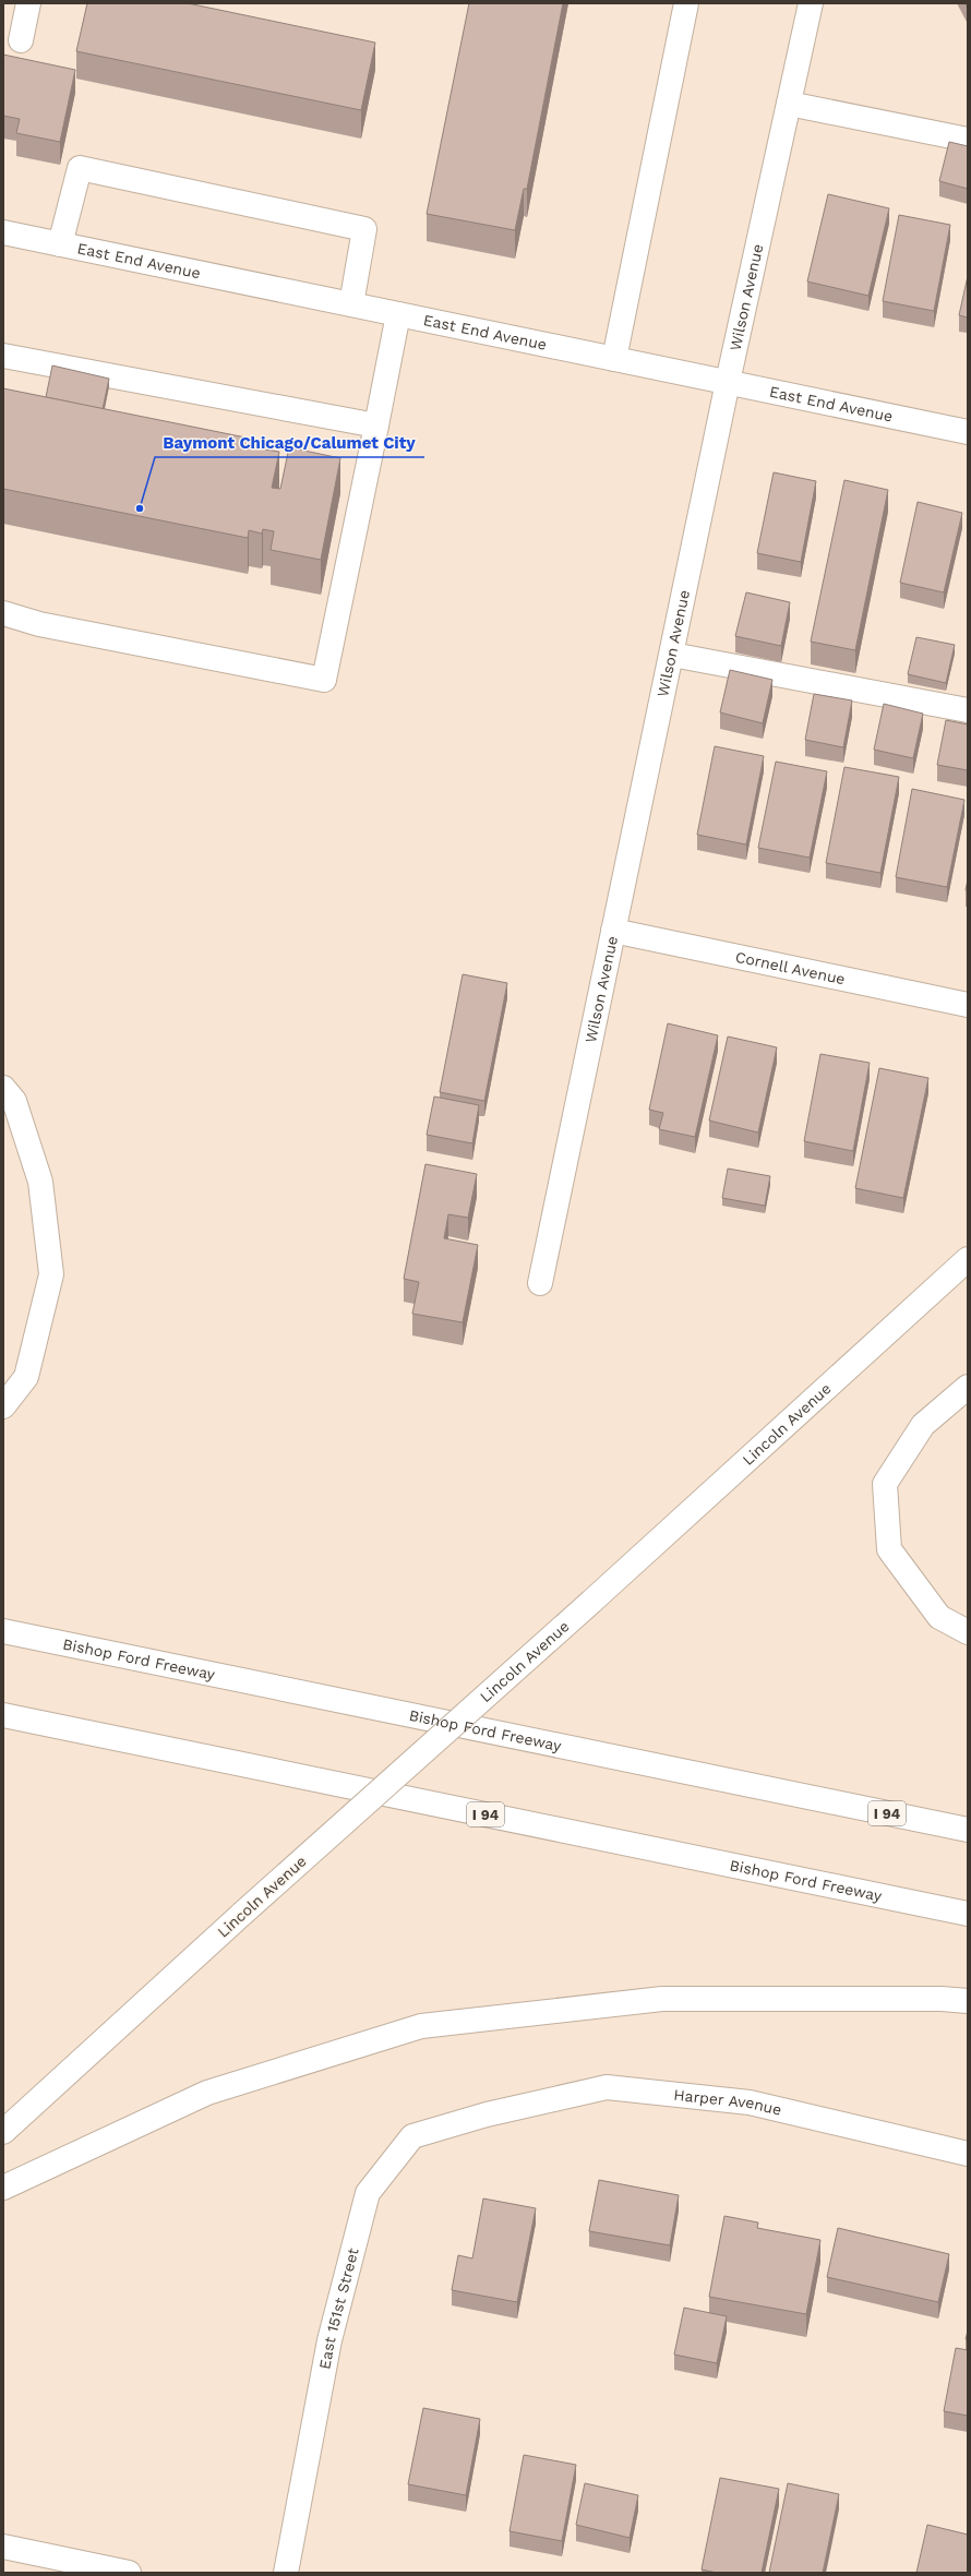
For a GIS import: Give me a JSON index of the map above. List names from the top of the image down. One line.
{"streets":{"main road":["East End Avenue","Wilson Avenue","Cornell Avenue","Lincoln Avenue","Bishop Ford Freeway","I 94","Harper Avenue","East 151st Street"]},"crossings":[["East End Avenue","Wilson Avenue"],["Wilson Avenue","Cornell Avenue"],["Harper Avenue","East 151st Street"]],"places":["Baymont Chicago/Calumet City"]}
